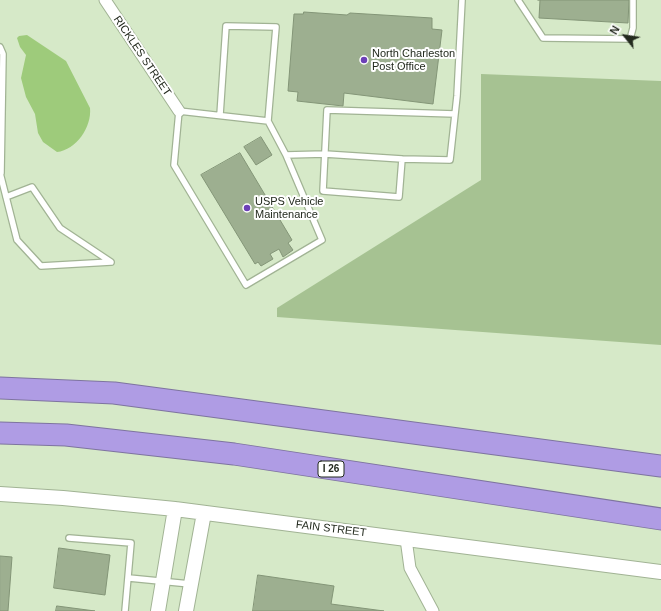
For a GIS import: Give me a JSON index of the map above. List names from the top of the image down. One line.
{"streets":{"highway":["I 26"],"street":["RICKLES STREET","FAIN STREET"]},"places":["North Charleston Post Office","USPS Vehicle Maintenance"],"north":"top left"}
